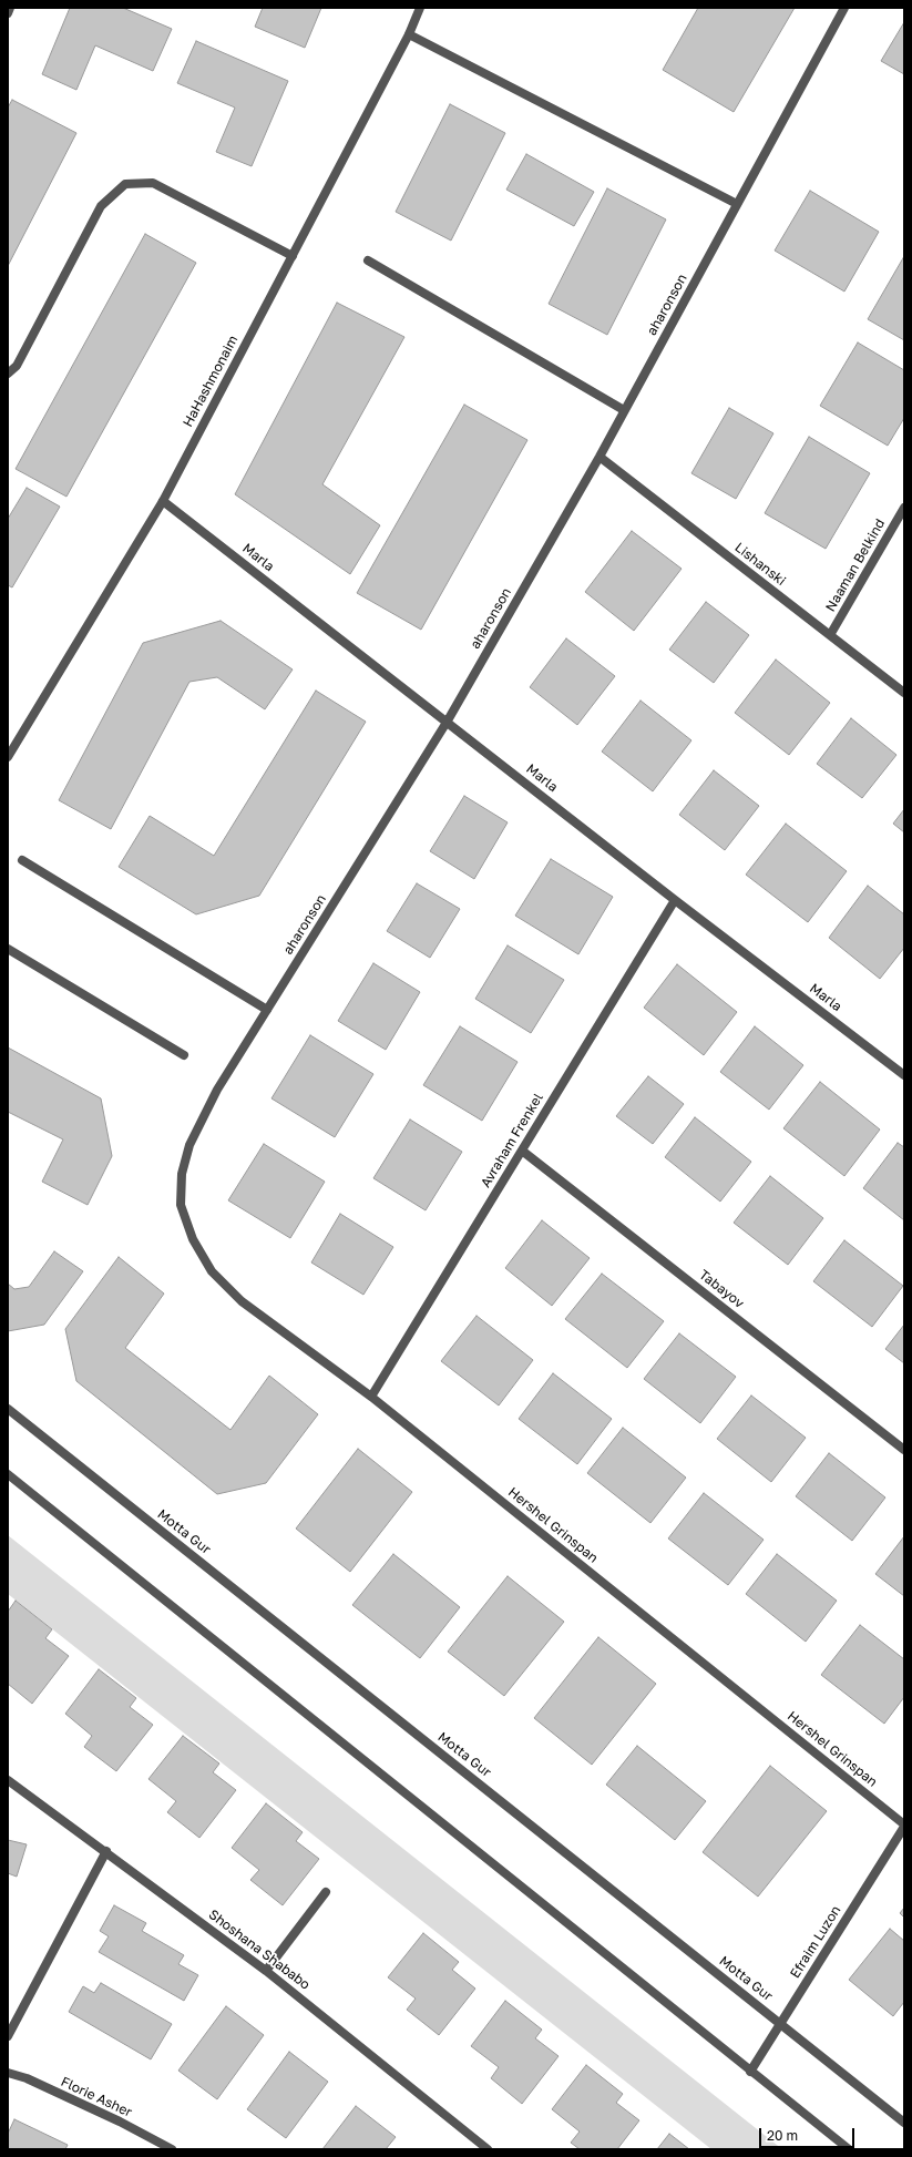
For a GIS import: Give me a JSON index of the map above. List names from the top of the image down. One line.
{"streets":{"street":["aharonson","HaHashmonaim","Marla","Lishanski","Naaman Belkind","Avraham Frenkel","Tabayov","Hershel Grinspan","Motta Gur","Efraim Luzon","Shoshana Shababo","Florie Asher"]},"crossings":[["aharonson","Marla"],["aharonson","Lishanski"],["aharonson","Hershel Grinspan"],["HaHashmonaim","Marla"],["Marla","Avraham Frenkel"],["Lishanski","Naaman Belkind"],["Avraham Frenkel","Tabayov"],["Avraham Frenkel","Hershel Grinspan"],["Hershel Grinspan","Efraim Luzon"],["Motta Gur","Efraim Luzon"]],"scale_bar":"20 m"}
